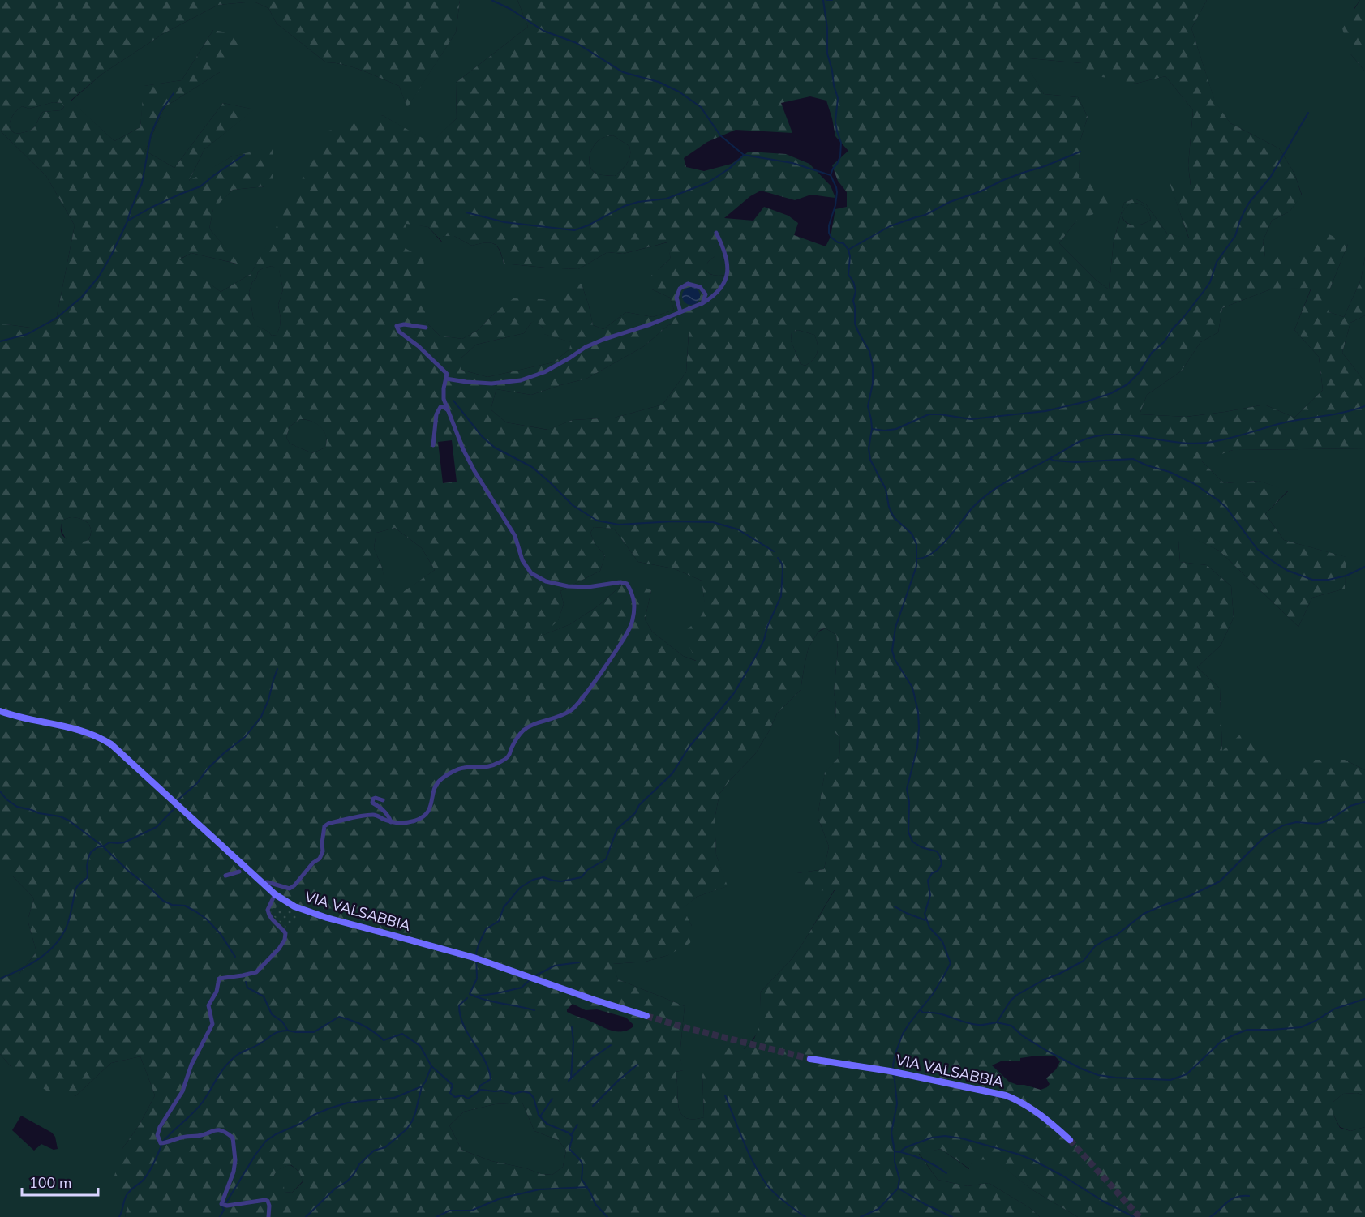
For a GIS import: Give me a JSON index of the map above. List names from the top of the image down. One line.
{"streets":{"main road":["VIA VALSABBIA"]},"scale_bar":"100 m"}
